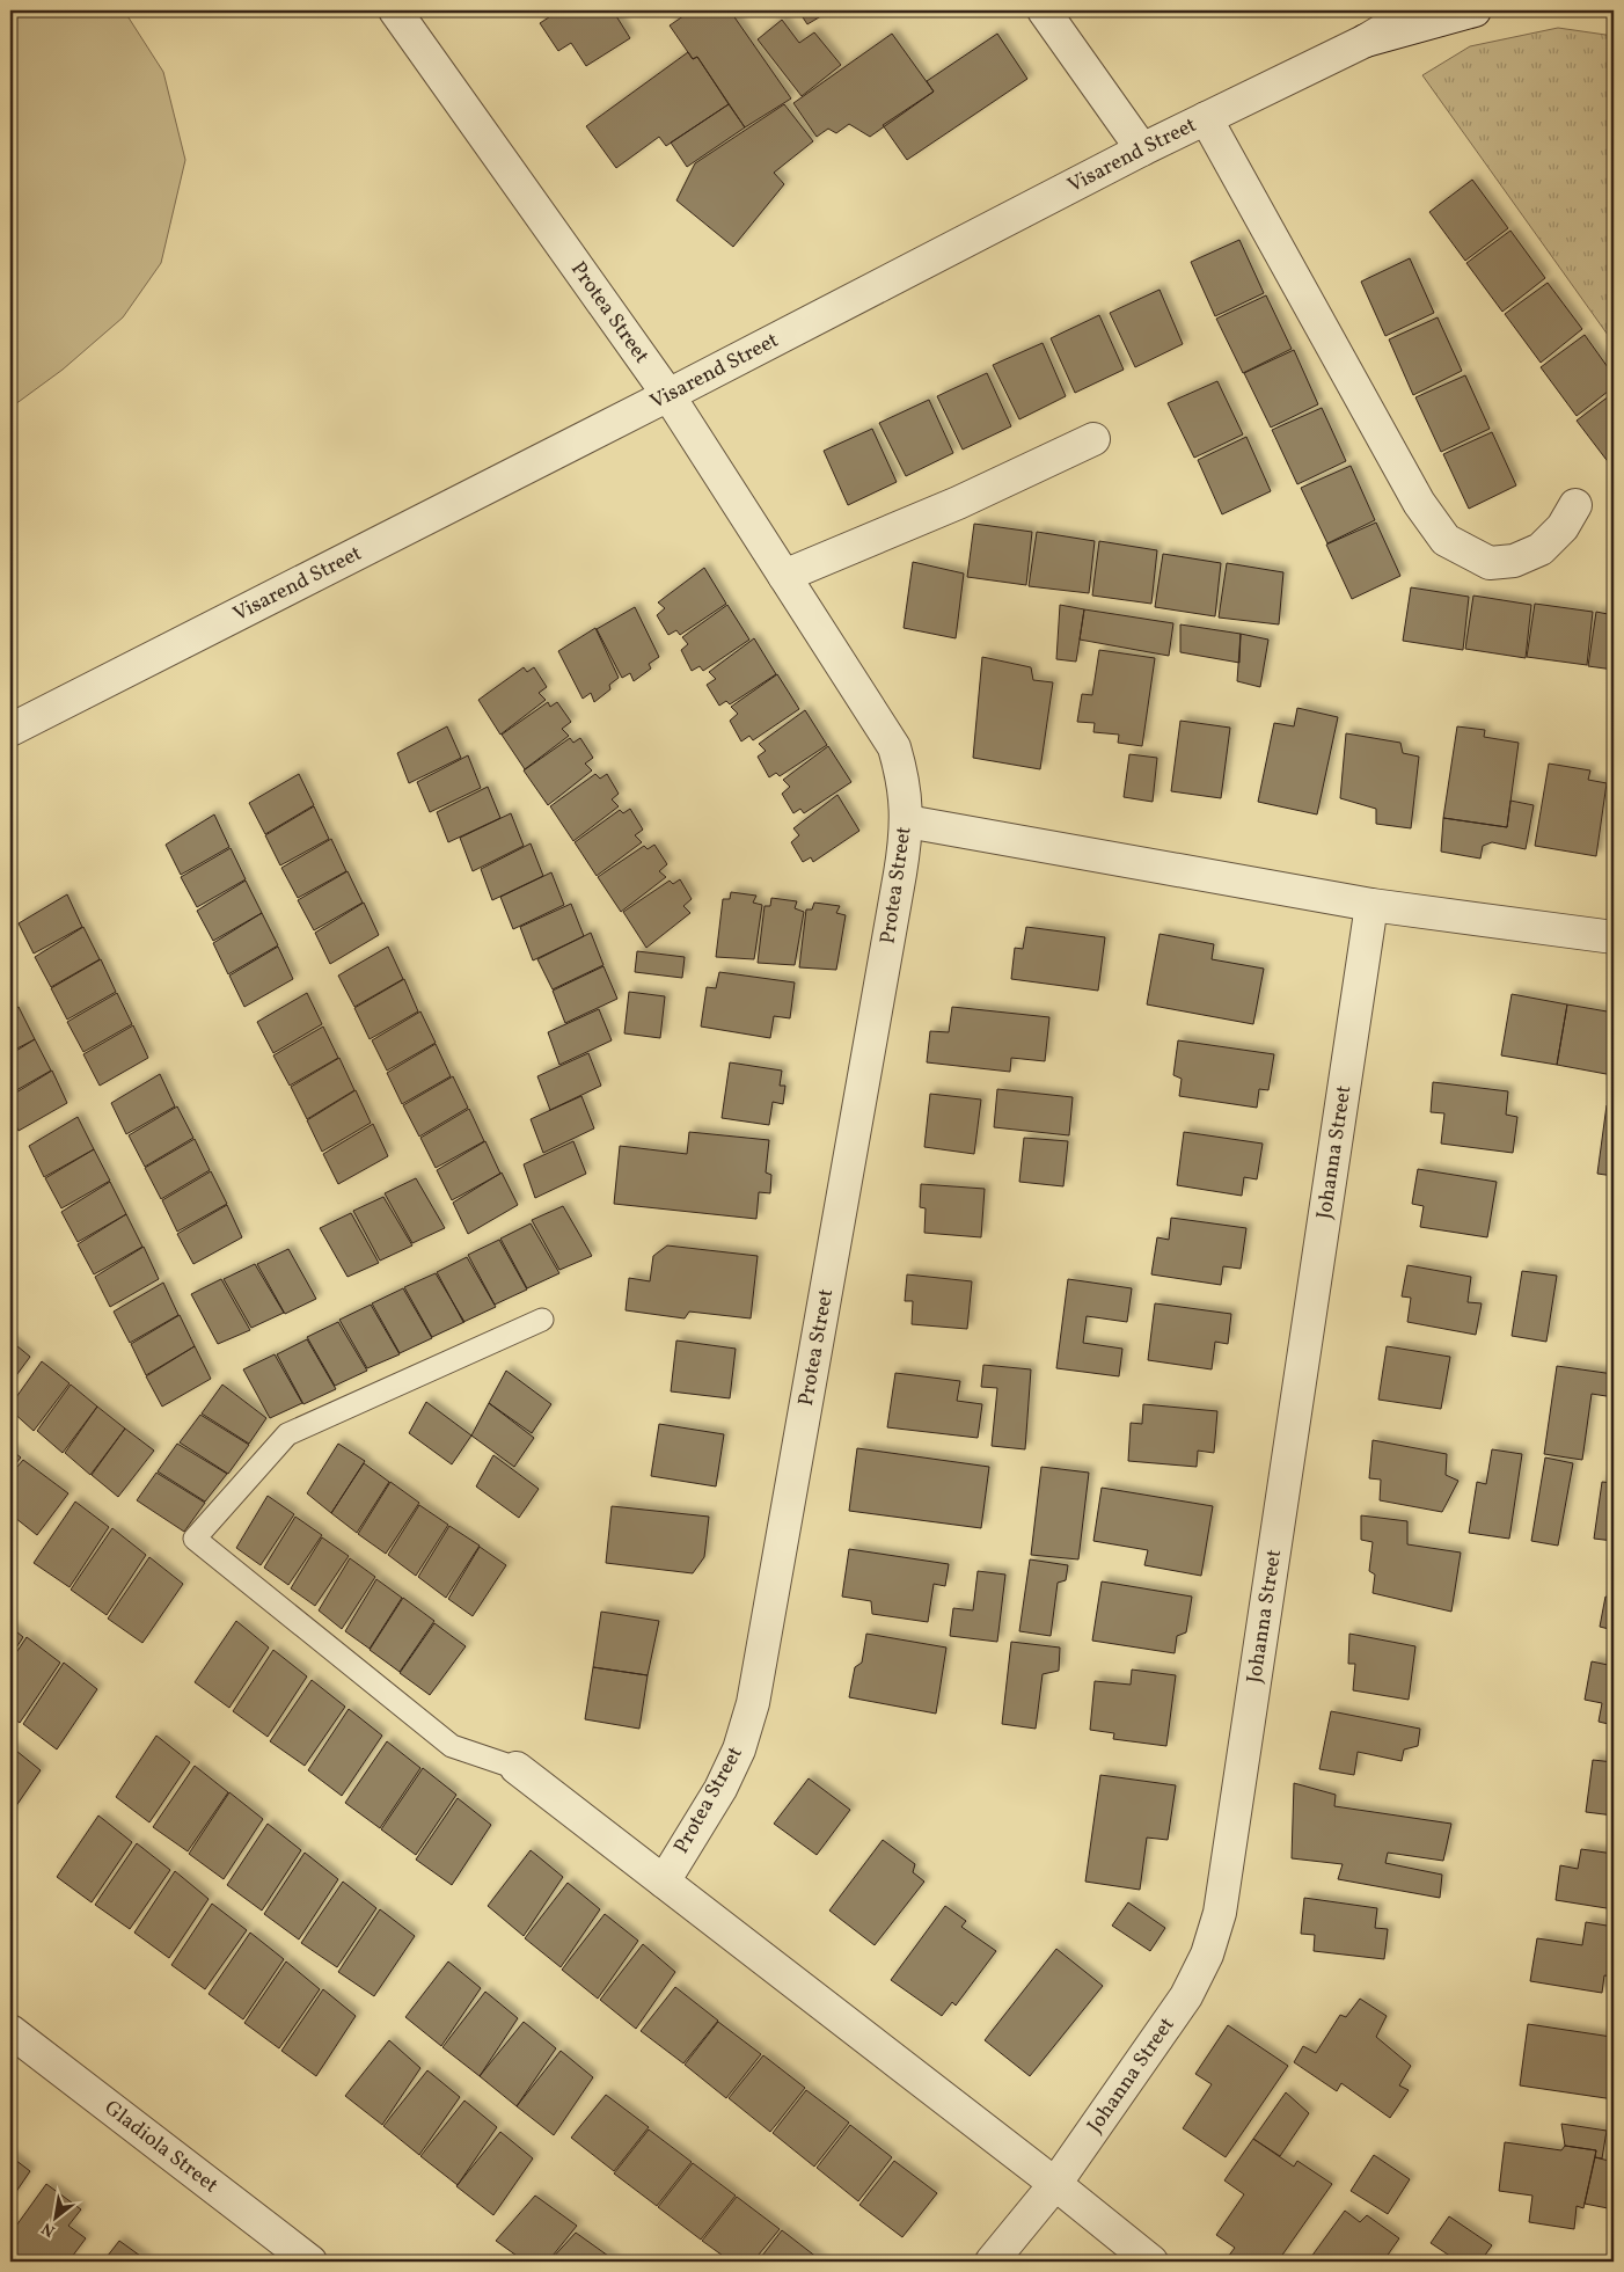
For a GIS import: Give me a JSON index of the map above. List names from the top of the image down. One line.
{"streets":{"street":["Visarend Street","Protea Street","Johanna Street","Gladiola Street"]},"crossings":[["Visarend Street","Protea Street"]],"north":"bottom left"}
